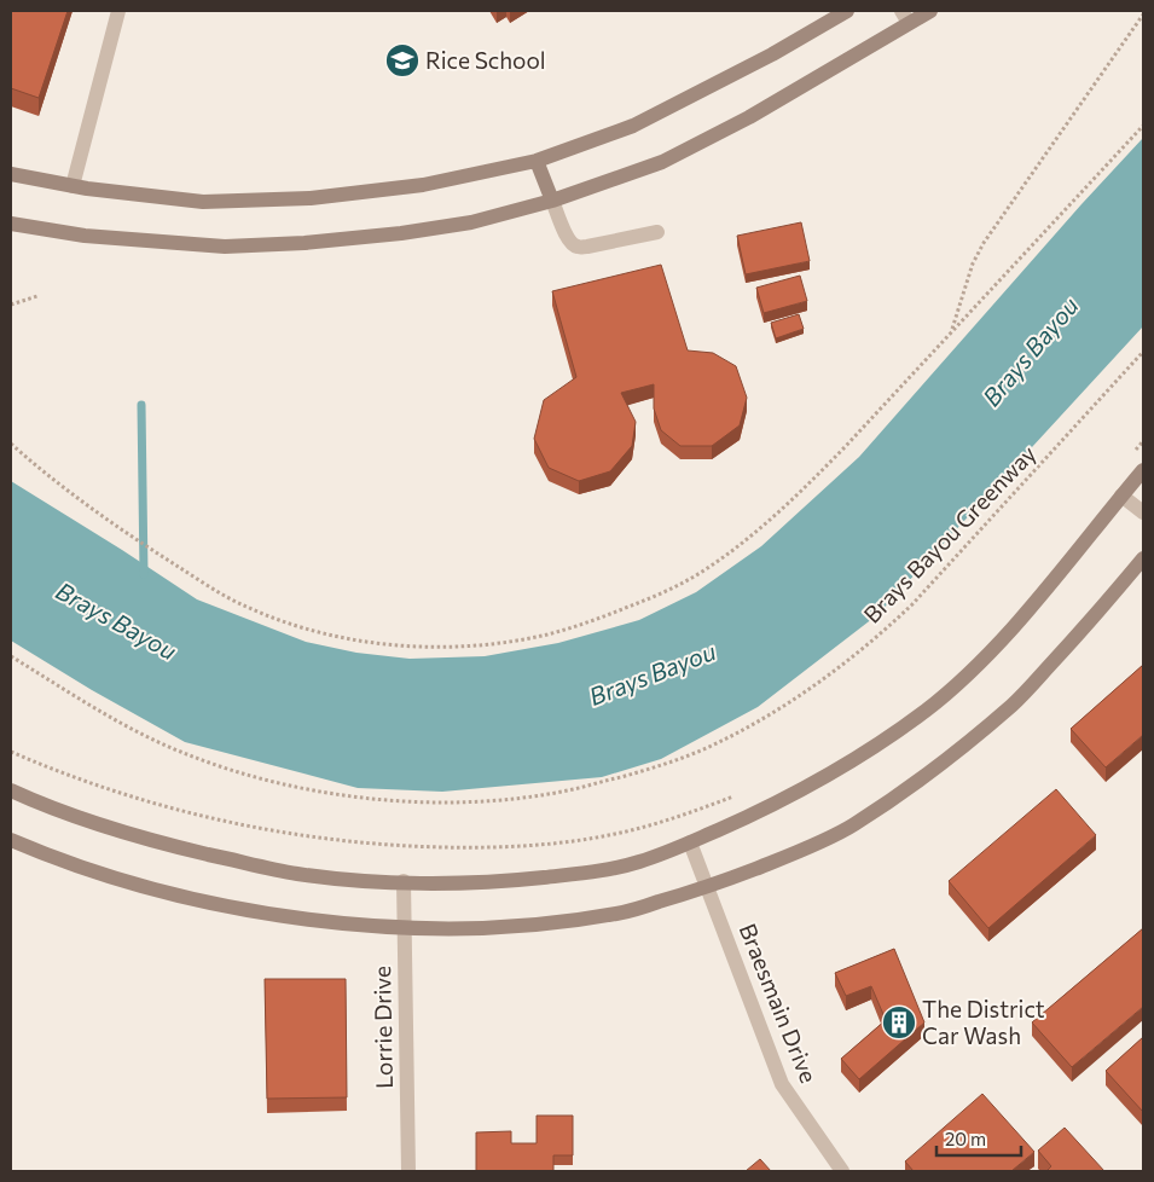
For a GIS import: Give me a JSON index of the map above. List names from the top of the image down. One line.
{"streets":{"street":["Braesmain Drive","Lorrie Drive"],"path":["Brays Bayou Greenway"]},"water":["Brays Bayou"],"places":{"school or university":["Rice School"],"building":["The District Car Wash"]},"scale_bar":"20 m"}
